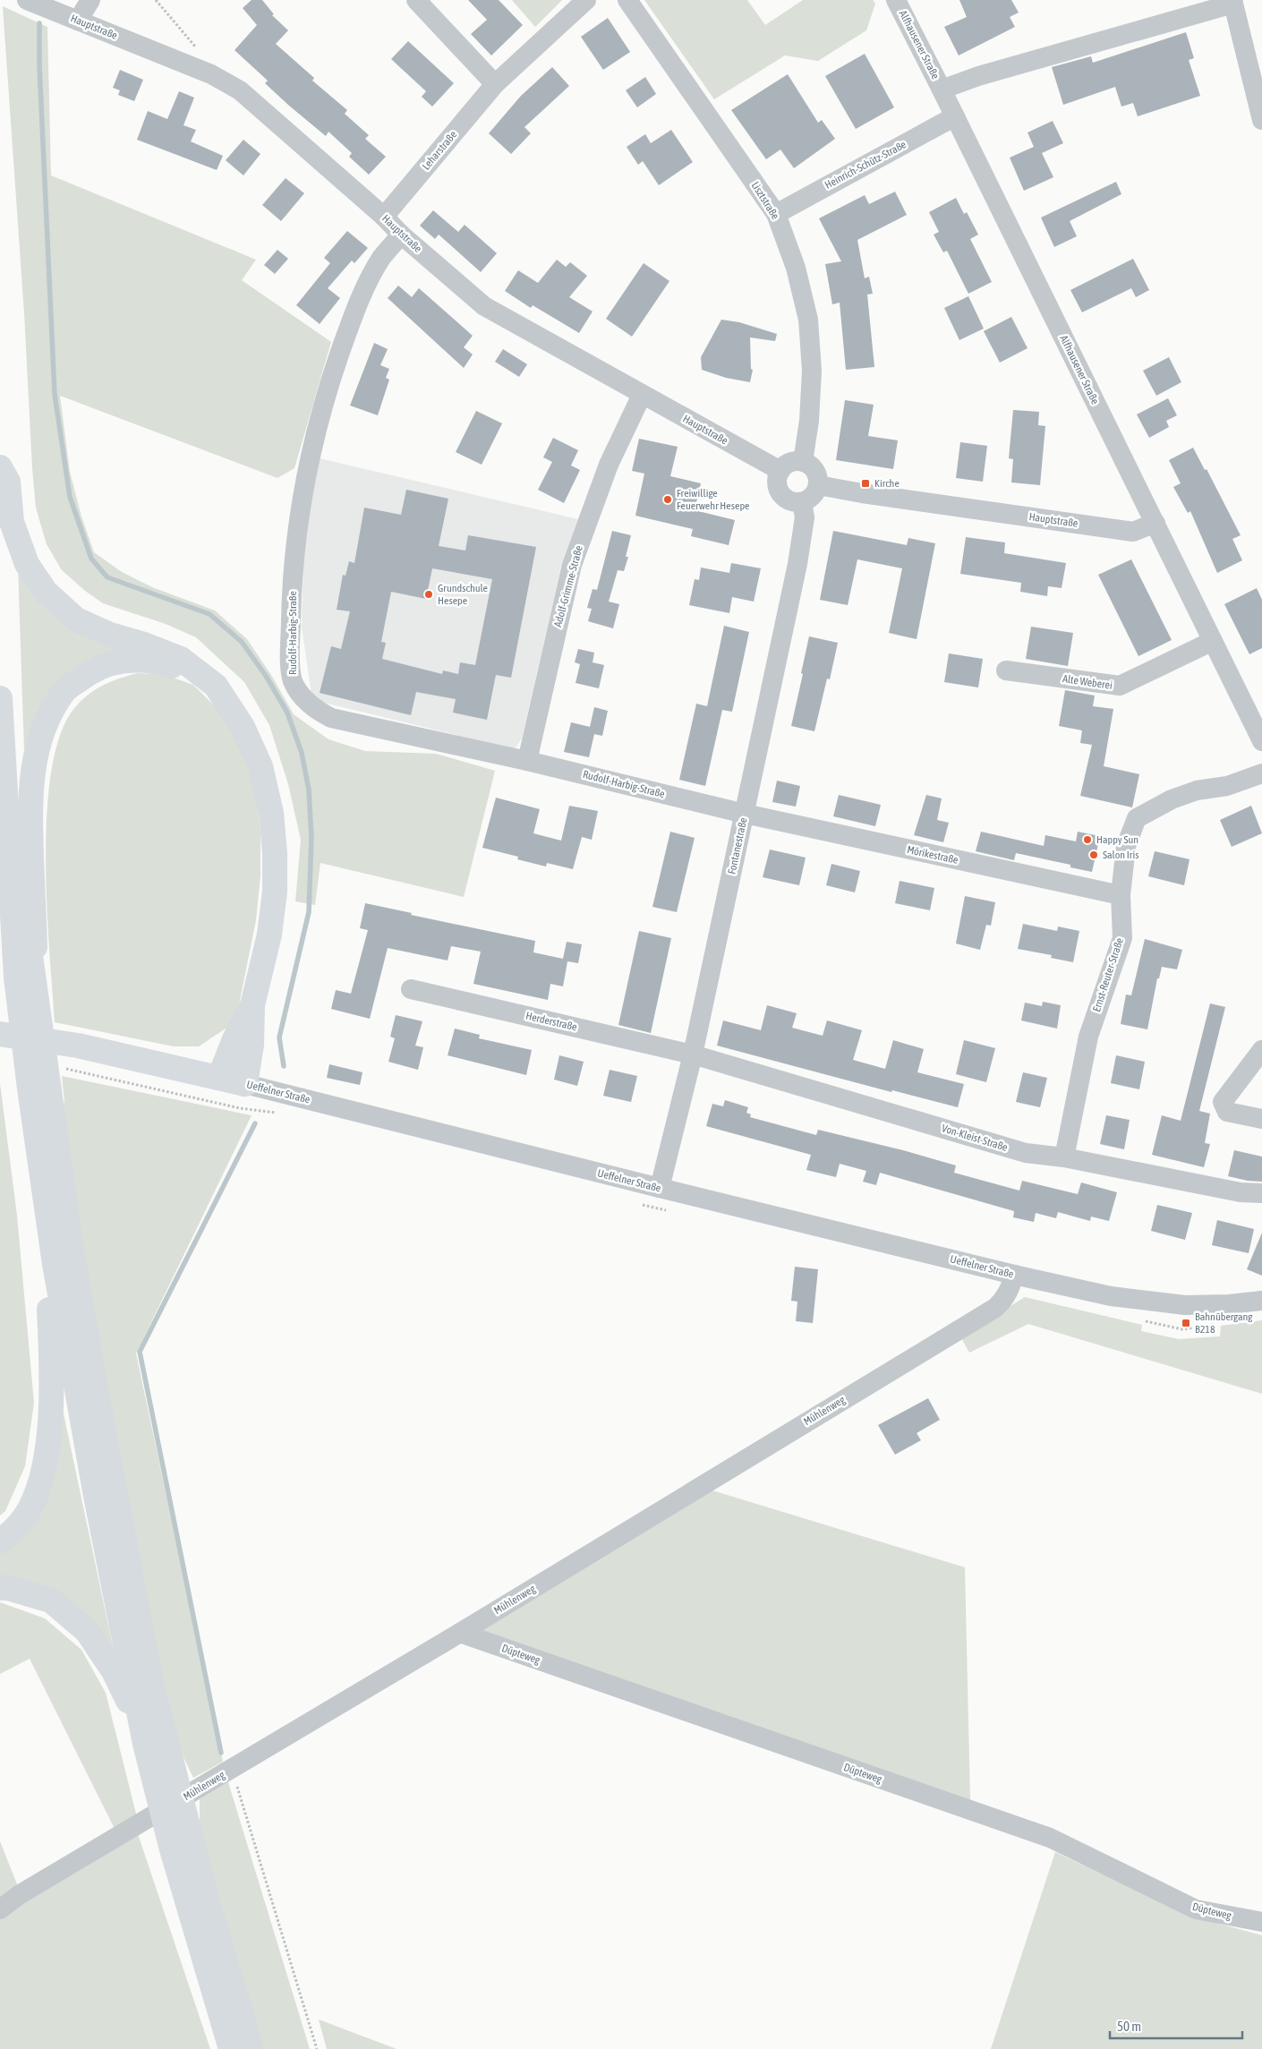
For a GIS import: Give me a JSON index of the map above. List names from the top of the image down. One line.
{"streets":{"main road":["Ueffelner Straße"],"street":["Hauptstraße","Alfhausener Straße","Leharstraße","Heinrich-Schütz-Straße","Lisztstraße","Adolf-Grimme-Straße","Rudolf-Harbig-Straße","Alte Weberei","Fontanestraße","Mörikestraße","Ernst-Reuter-Straße","Herderstraße","Von-Kleist-Straße","Mühlenweg","Düpteweg"]},"crossings":[["Hauptstraße","Alfhausener Straße"],["Hauptstraße","Leharstraße"],["Hauptstraße","Lisztstraße"],["Hauptstraße","Adolf-Grimme-Straße"],["Hauptstraße","Rudolf-Harbig-Straße"],["Hauptstraße","Fontanestraße"],["Alfhausener Straße","Heinrich-Schütz-Straße"],["Alfhausener Straße","Alte Weberei"],["Heinrich-Schütz-Straße","Lisztstraße"],["Lisztstraße","Fontanestraße"],["Adolf-Grimme-Straße","Rudolf-Harbig-Straße"],["Rudolf-Harbig-Straße","Fontanestraße"],["Rudolf-Harbig-Straße","Mörikestraße"],["Fontanestraße","Mörikestraße"],["Fontanestraße","Herderstraße"],["Fontanestraße","Ueffelner Straße"],["Fontanestraße","Von-Kleist-Straße"],["Mörikestraße","Ernst-Reuter-Straße"],["Ernst-Reuter-Straße","Von-Kleist-Straße"],["Herderstraße","Von-Kleist-Straße"],["Ueffelner Straße","Mühlenweg"],["Mühlenweg","Düpteweg"]],"places":{"transit":["Kirche","Bahnübergang B218"],"other":["Freiwillige Feuerwehr Hesepe","Grundschule Hesepe","Happy Sun","Salon Iris"]},"scale_bar":"50 m"}
